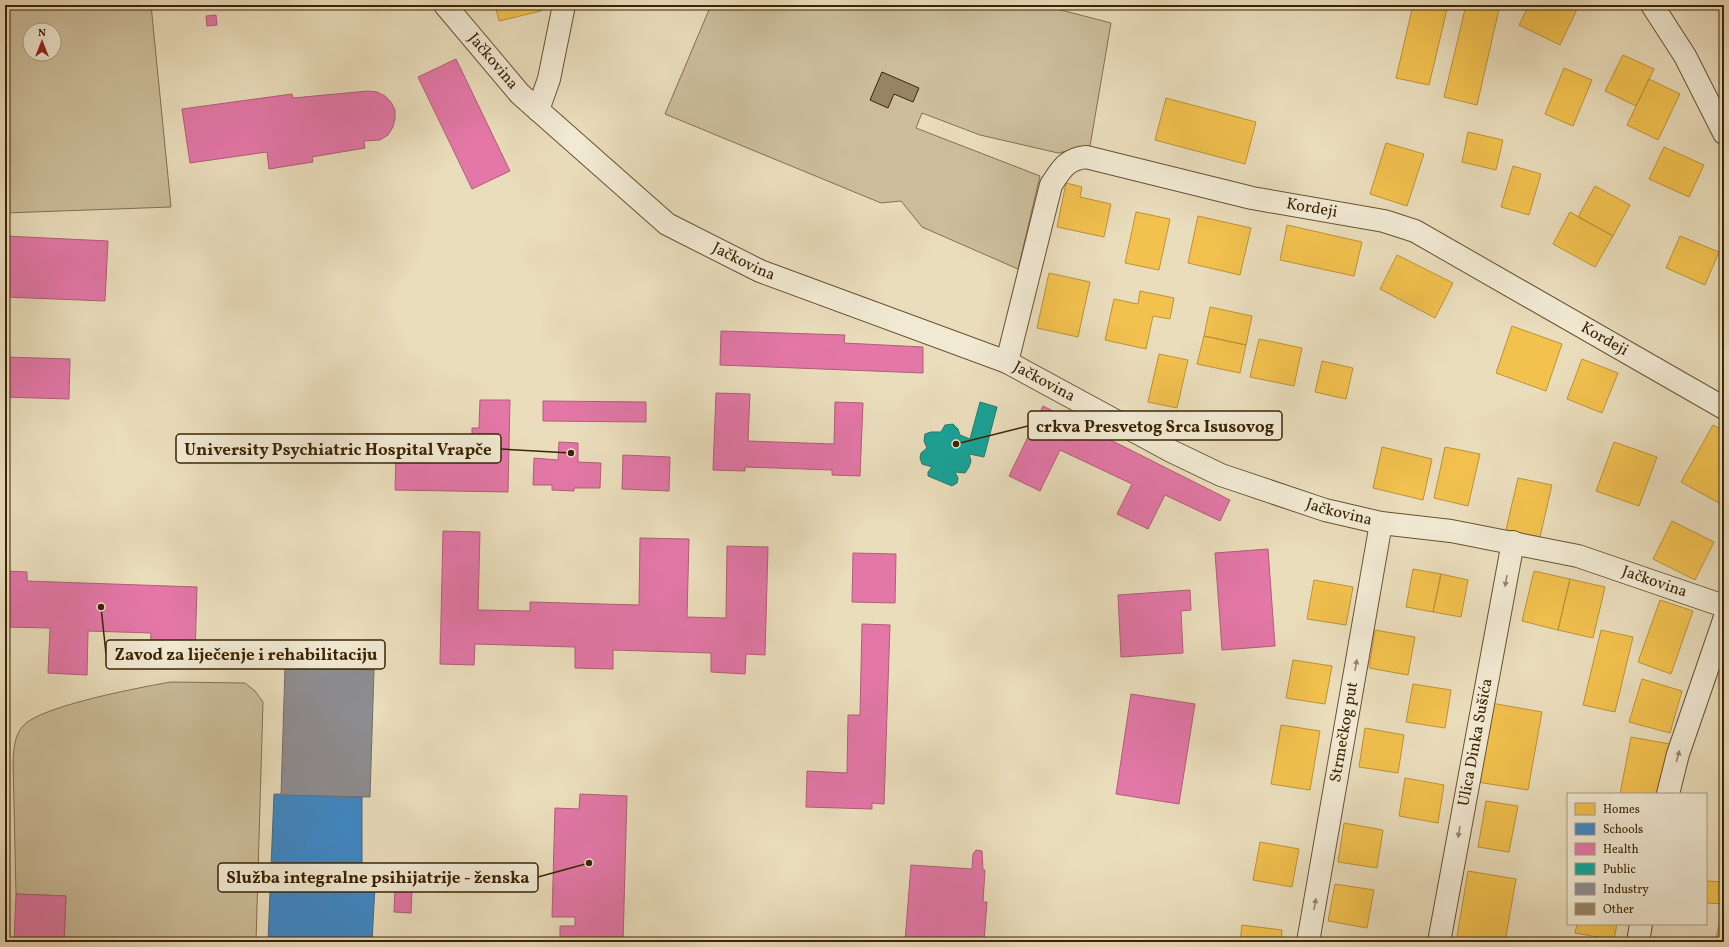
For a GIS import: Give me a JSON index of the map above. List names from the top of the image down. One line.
{"streets":{"street":["Jačkovina","Kordeji","Strmečkog put","Ulica Dinka Sušića"]},"crossings":[["Jačkovina","Kordeji"],["Jačkovina","Strmečkog put"],["Jačkovina","Ulica Dinka Sušića"]],"one_way":["Strmečkog put","Ulica Dinka Sušića"],"places":["crkva Presvetog Srca Isusovog","University Psychiatric Hospital Vrapče","Zavod za liječenje i rehabilitaciju","Služba integralne psihijatrije - ženska"],"legend":["Homes","Schools","Health","Public","Industry","Other"],"north":"top"}
